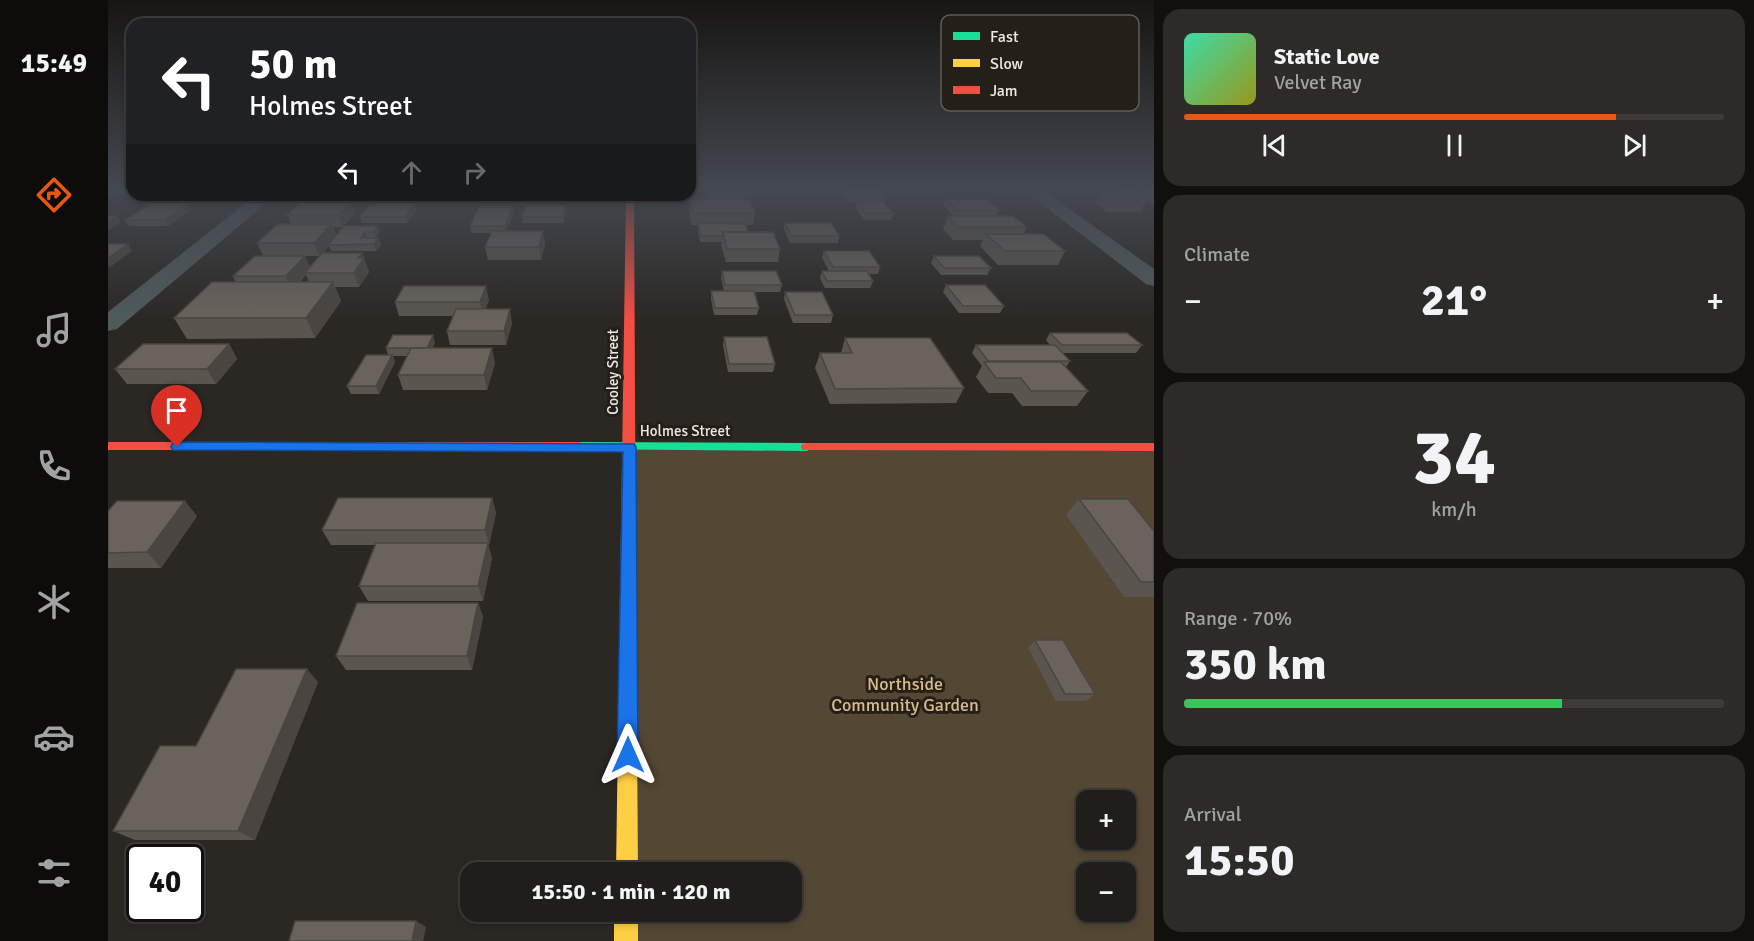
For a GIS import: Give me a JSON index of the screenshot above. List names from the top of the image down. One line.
{"streets":{"street":["Cooley Street","Holmes Street"]},"crossings":[["Cooley Street","Holmes Street"]],"parks":["Northside Community Garden"],"legend":["Fast","Slow","Jam"],"page":{"tabs":"15:49","turn":["50 m","Holmes Street"],"song":["Static Love","Velvet Ray"],"tile":["Climate",["34","km/h"],["Range · 70%","350 km"],["Arrival","15:50"]],"heat":["−","21°","+"],"map_buttons":["+","−"],"limit":"40","trip":"15:50 · 1 min · 120 m"}}
